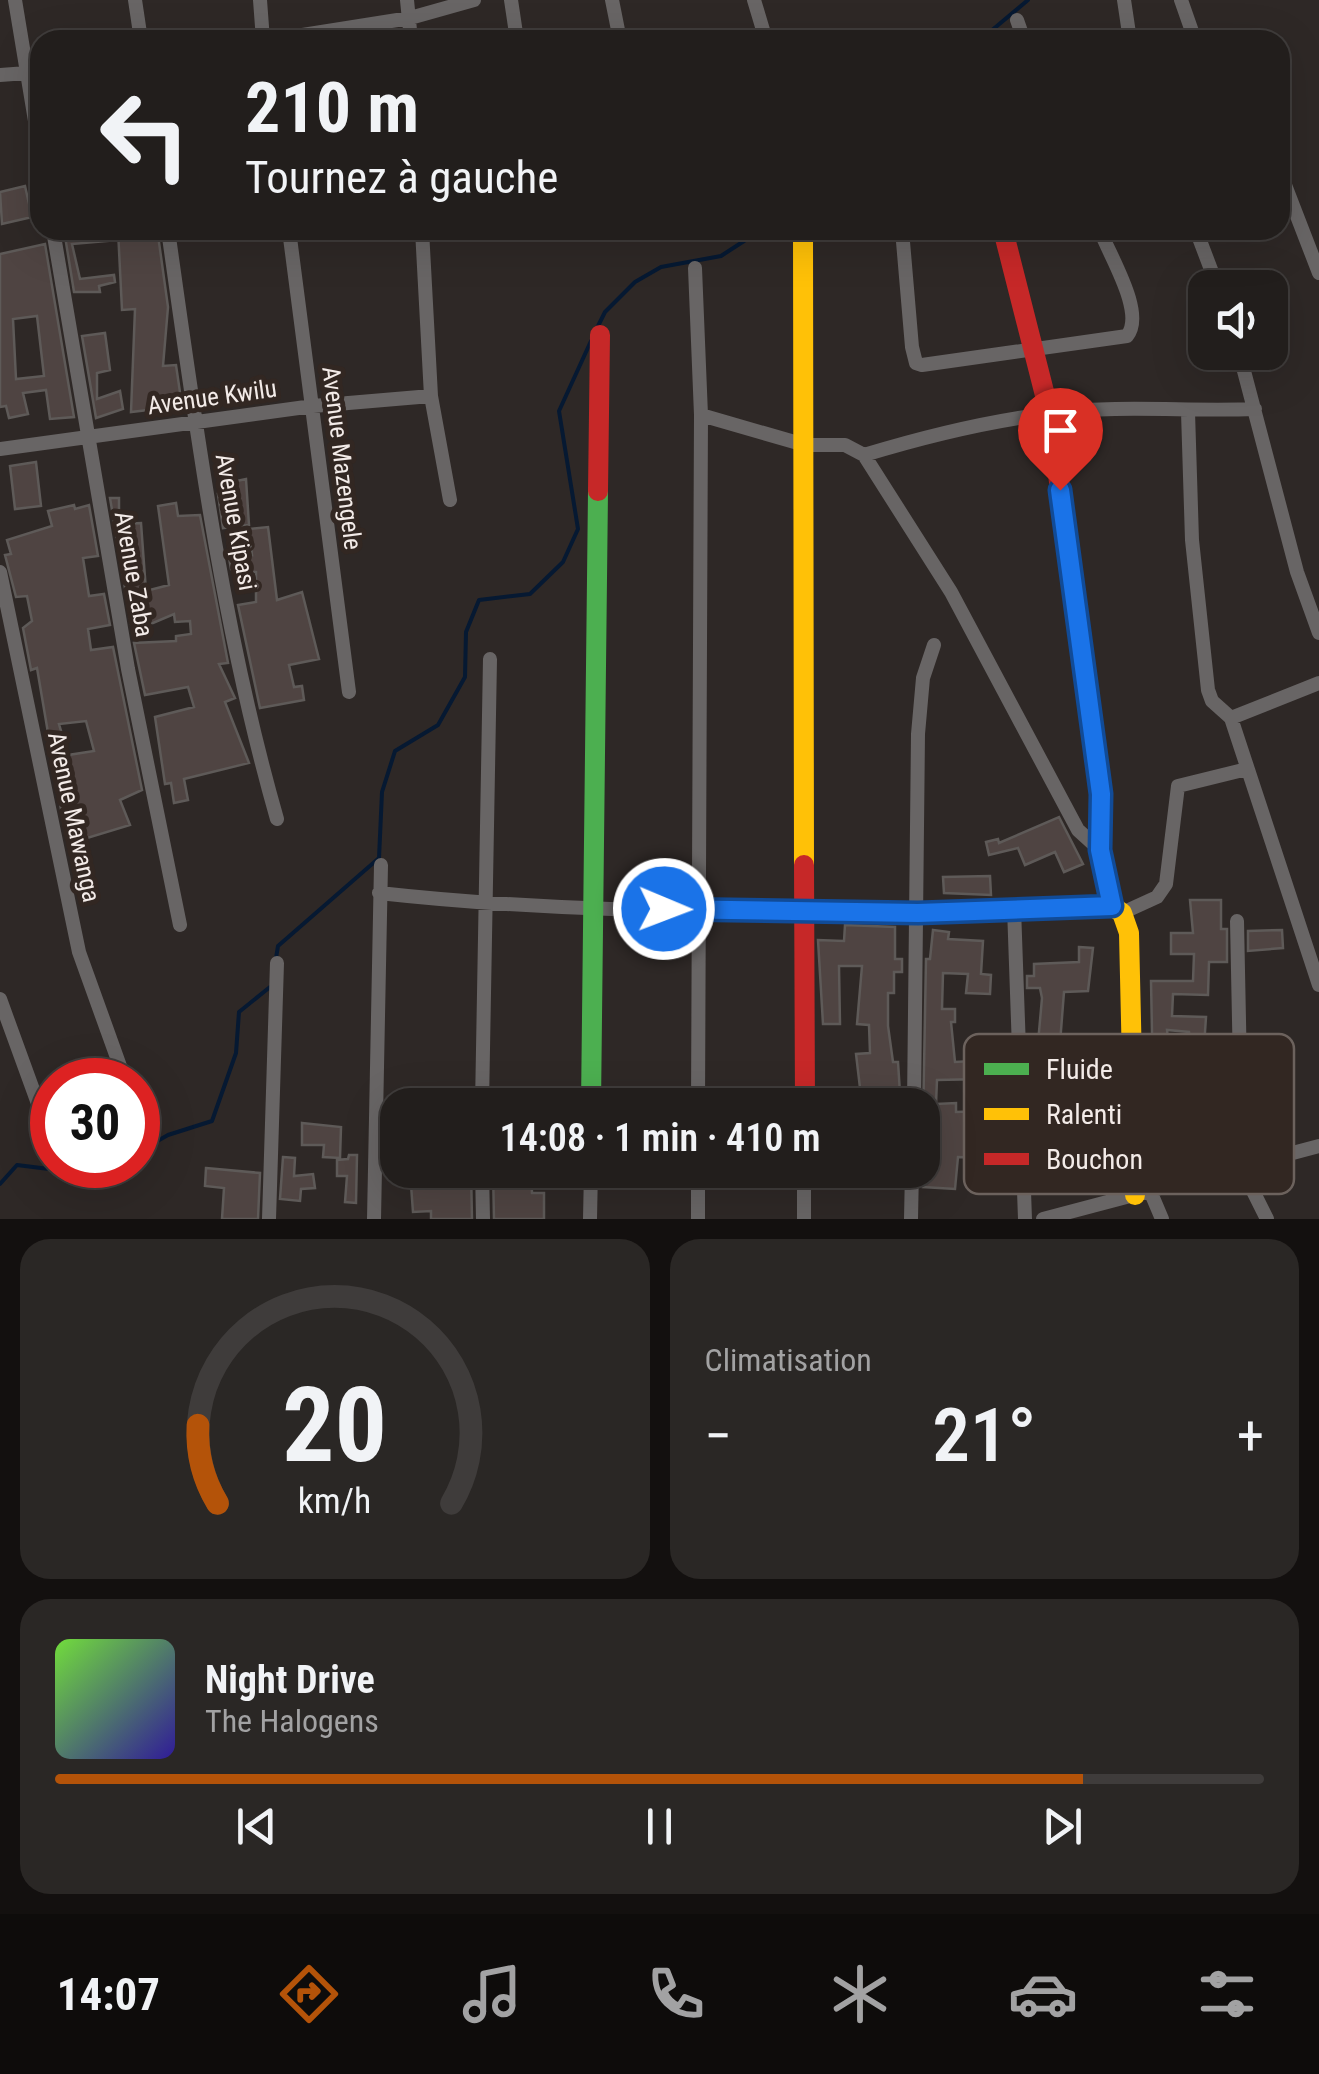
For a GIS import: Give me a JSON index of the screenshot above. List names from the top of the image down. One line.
{"streets":{"street":["Avenue Kwilu","Avenue Mazengele","Avenue Kipasi","Avenue Zaba","Avenue Mawanga"]},"crossings":[["Avenue Kwilu","Avenue Mazengele"],["Avenue Kwilu","Avenue Kipasi"],["Avenue Kwilu","Avenue Zaba"]],"legend":["Fluide","Ralenti","Bouchon"],"page":{"turn":["210 m","Tournez à gauche"],"limit":"30","trip":"14:08 · 1 min · 410 m","tile":"Climatisation","heat":["−","21°","+"],"song":["Night Drive","The Halogens"],"tabs":"14:07","gauge":["20","km/h"]}}
